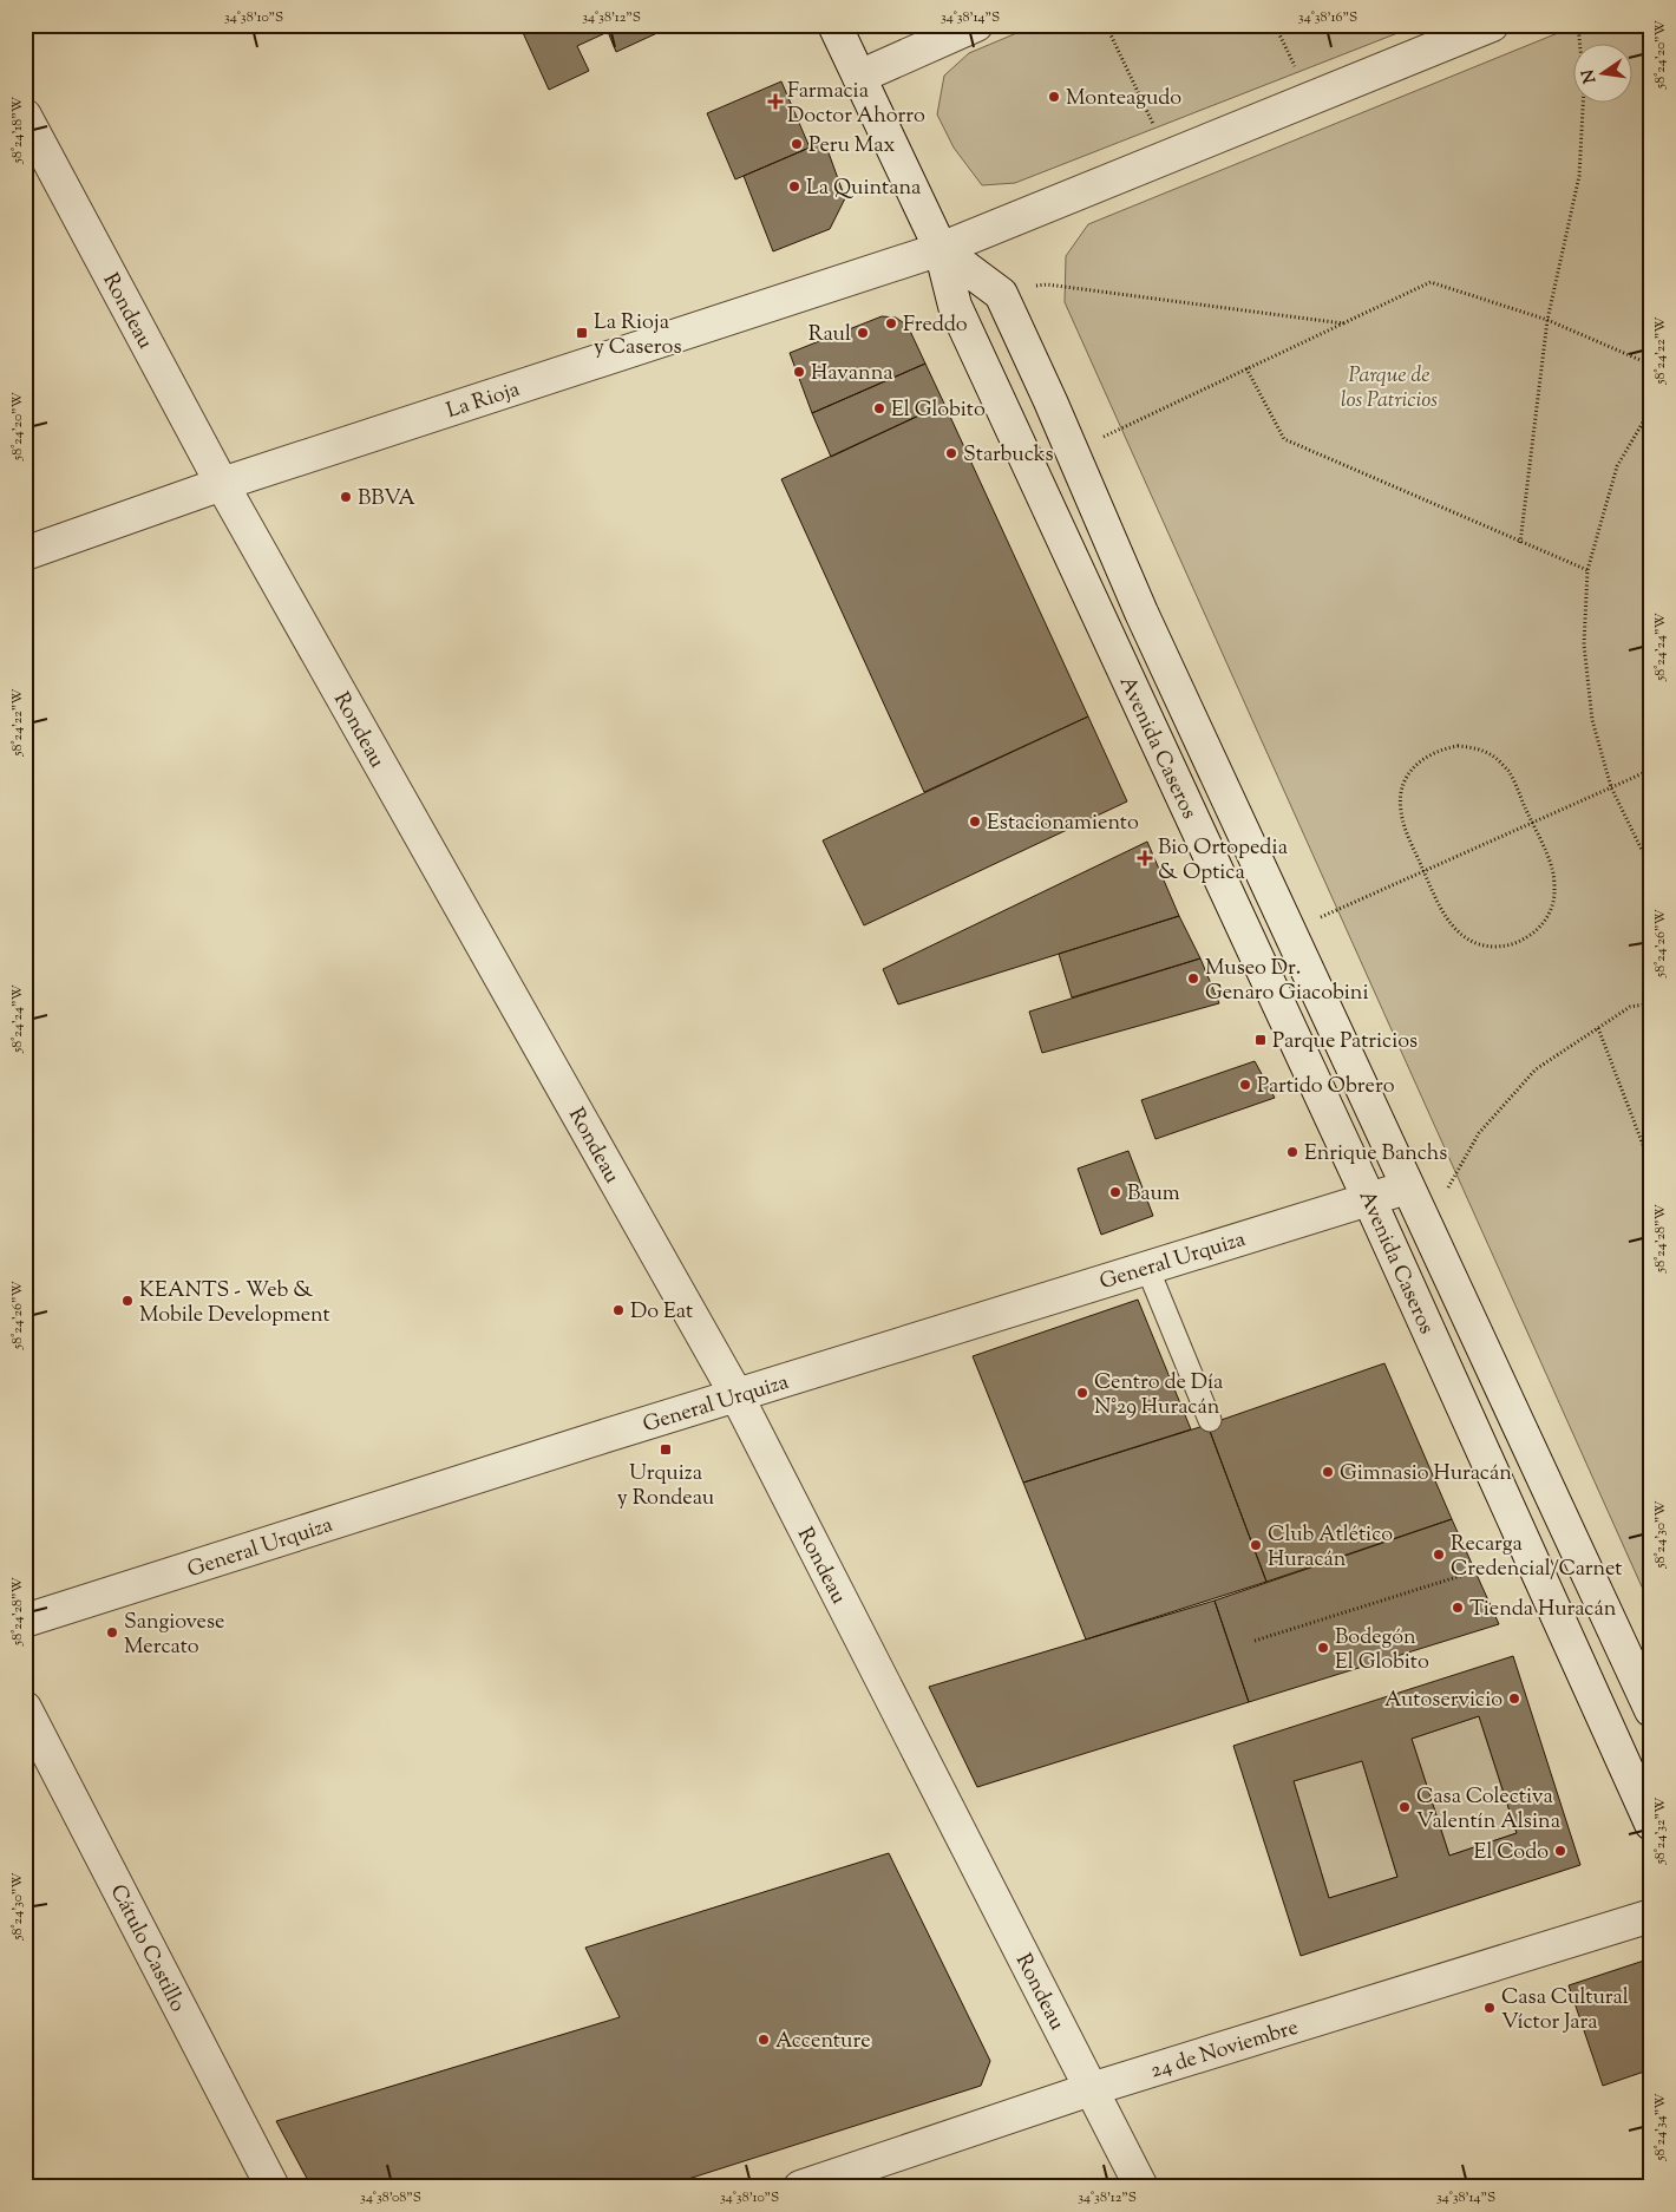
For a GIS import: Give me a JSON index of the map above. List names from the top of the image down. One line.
{"streets":{"street":["Rondeau","La Rioja","Avenida Caseros","General Urquiza","Cátulo Castillo","24 de Noviembre"]},"crossings":[["Rondeau","La Rioja"],["Rondeau","General Urquiza"],["Rondeau","24 de Noviembre"],["La Rioja","Avenida Caseros"],["Avenida Caseros","General Urquiza"]],"parks":["Parque de los Patricios"],"places":{"other":["Monteagudo","Peru Max","La Quintana","Freddo","Raul","Havanna","El Globito","Starbucks","BBVA","Estacionamiento","Museo Dr. Genaro Giacobini","Partido Obrero","Enrique Banchs","Baum","KEANTS - Web & Mobile Development","Do Eat","Centro de Día N°29 Huracán","Gimnasio Huracán","Club Atlético Huracán","Recarga Credencial/Carnet","Tienda Huracán","Sangiovese Mercato","Bodegón El Globito","Autoservicio","Casa Colectiva Valentín Alsina","El Codo","Casa Cultural Víctor Jara","Accenture"],"health":["Farmacia Doctor Ahorro","Bio Ortopedia & Optica"],"transit":["La Rioja y Caseros","Parque Patricios","Urquiza y Rondeau"]},"north":"left","coordinates":["34°38'10\"S","34°38'12\"S","34°38'14\"S","34°38'16\"S","58°24'20\"W","58°24'18\"W","58°24'22\"W","58°24'24\"W","58°24'26\"W","58°24'28\"W","58°24'30\"W","58°24'32\"W","58°24'34\"W","34°38'08\"S"]}
